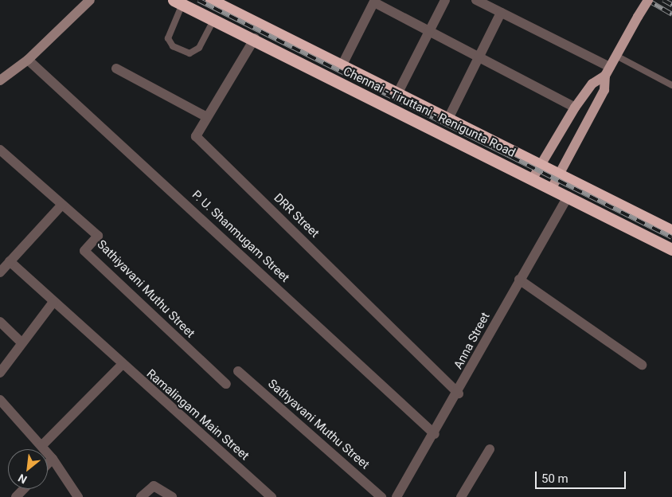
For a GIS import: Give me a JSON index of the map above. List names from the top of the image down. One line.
{"streets":{"highway":["Chennai - Tiruttani - Renigunta Road"],"street":["DRR Street","P. U. Shanmugam Street","Sathiyavani Muthu Street","Anna Street","Ramalingam Main Street","Sathyavani Muthu Street"]},"crossings":[["Chennai - Tiruttani - Renigunta Road","DRR Street"],["Chennai - Tiruttani - Renigunta Road","Anna Street"],["DRR Street","Anna Street"],["P. U. Shanmugam Street","Anna Street"]],"scale_bar":"50 m","north":"bottom left"}
